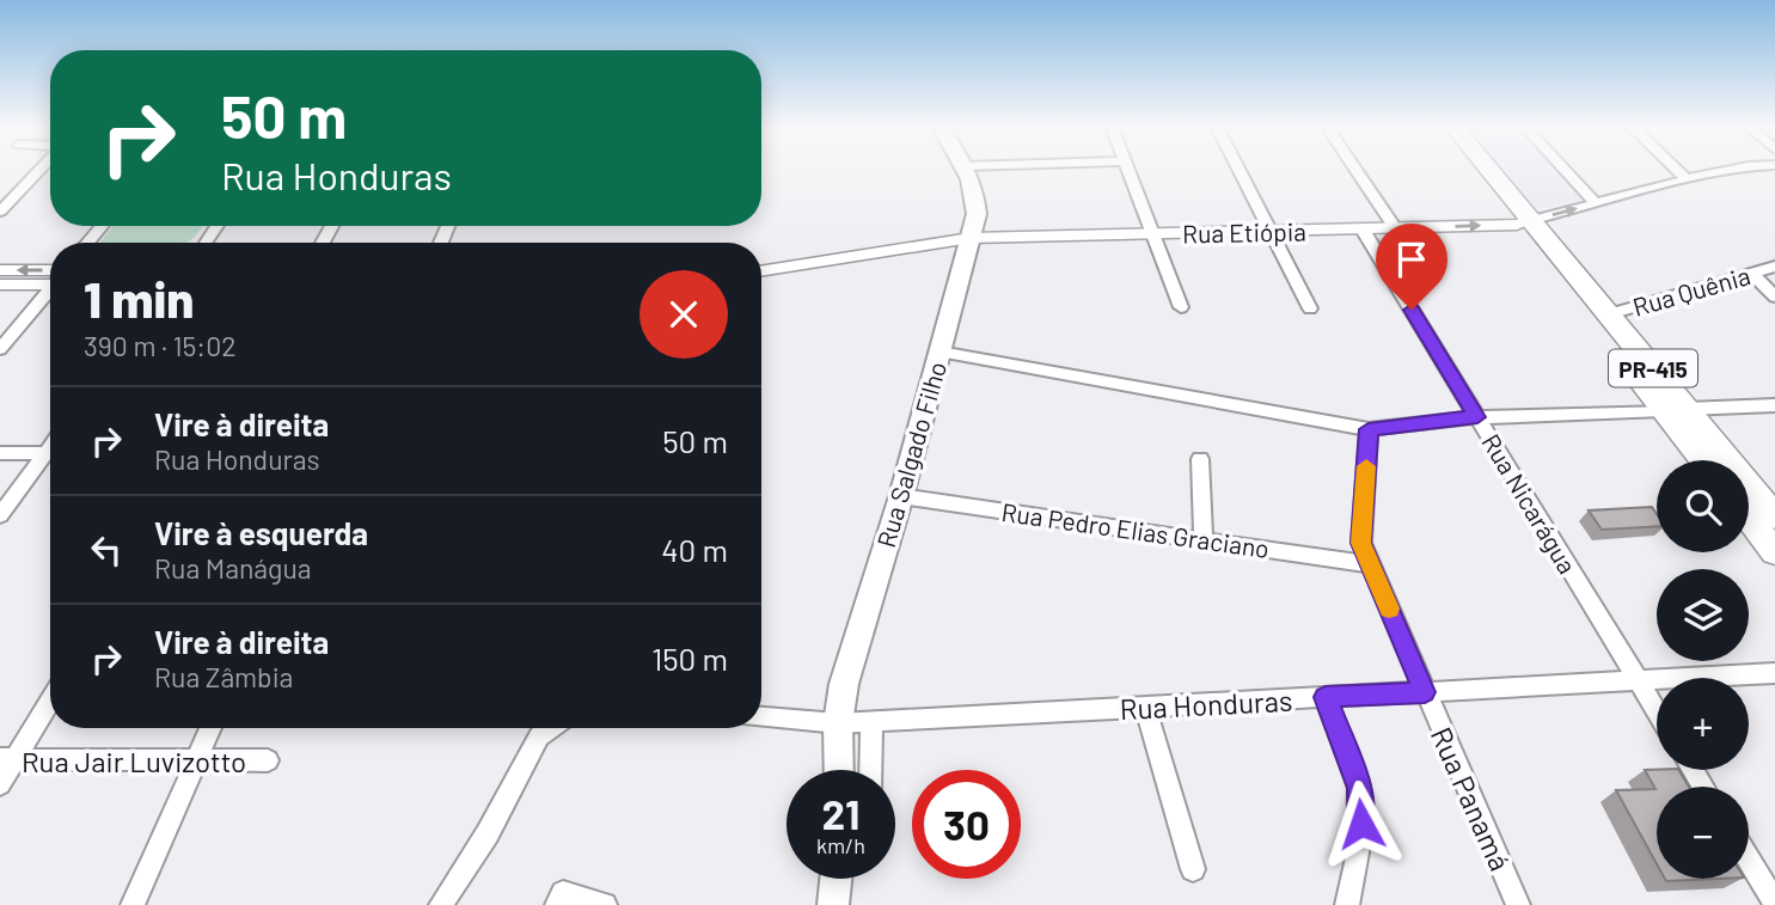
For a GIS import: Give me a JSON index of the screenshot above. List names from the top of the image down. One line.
{"streets":{"highway":["PR-415"],"main road":["Rua Salgado Filho"],"street":["Rua Etiópia","Rua Quênia","Rua Nicarágua","Rua Pedro Elias Graciano","Rua Honduras","Rua Jair Luvizotto","Rua Panamá"]},"crossings":[["Rua Etiópia","PR-415"],["Rua Etiópia","Rua Salgado Filho"],["Rua Etiópia","Rua Nicarágua"],["Rua Quênia","PR-415"],["Rua Salgado Filho","Rua Pedro Elias Graciano"],["Rua Salgado Filho","Rua Honduras"],["Rua Nicarágua","Rua Honduras"],["Rua Pedro Elias Graciano","Rua Panamá"],["Rua Honduras","Rua Panamá"]],"page":{"turn":["50 m","Rua Honduras"],"heading":["1 min","390 m · 15:02"],"list":[{"name":"Vire à direita","note":"Rua Honduras","value":"50 m"},{"name":"Vire à esquerda","note":"Rua Manágua","value":"40 m"},{"name":"Vire à direita","note":"Rua Zâmbia","value":"150 m"}],"map_buttons":["+","−"],"speed":"21 km/h","limit":"30"}}
